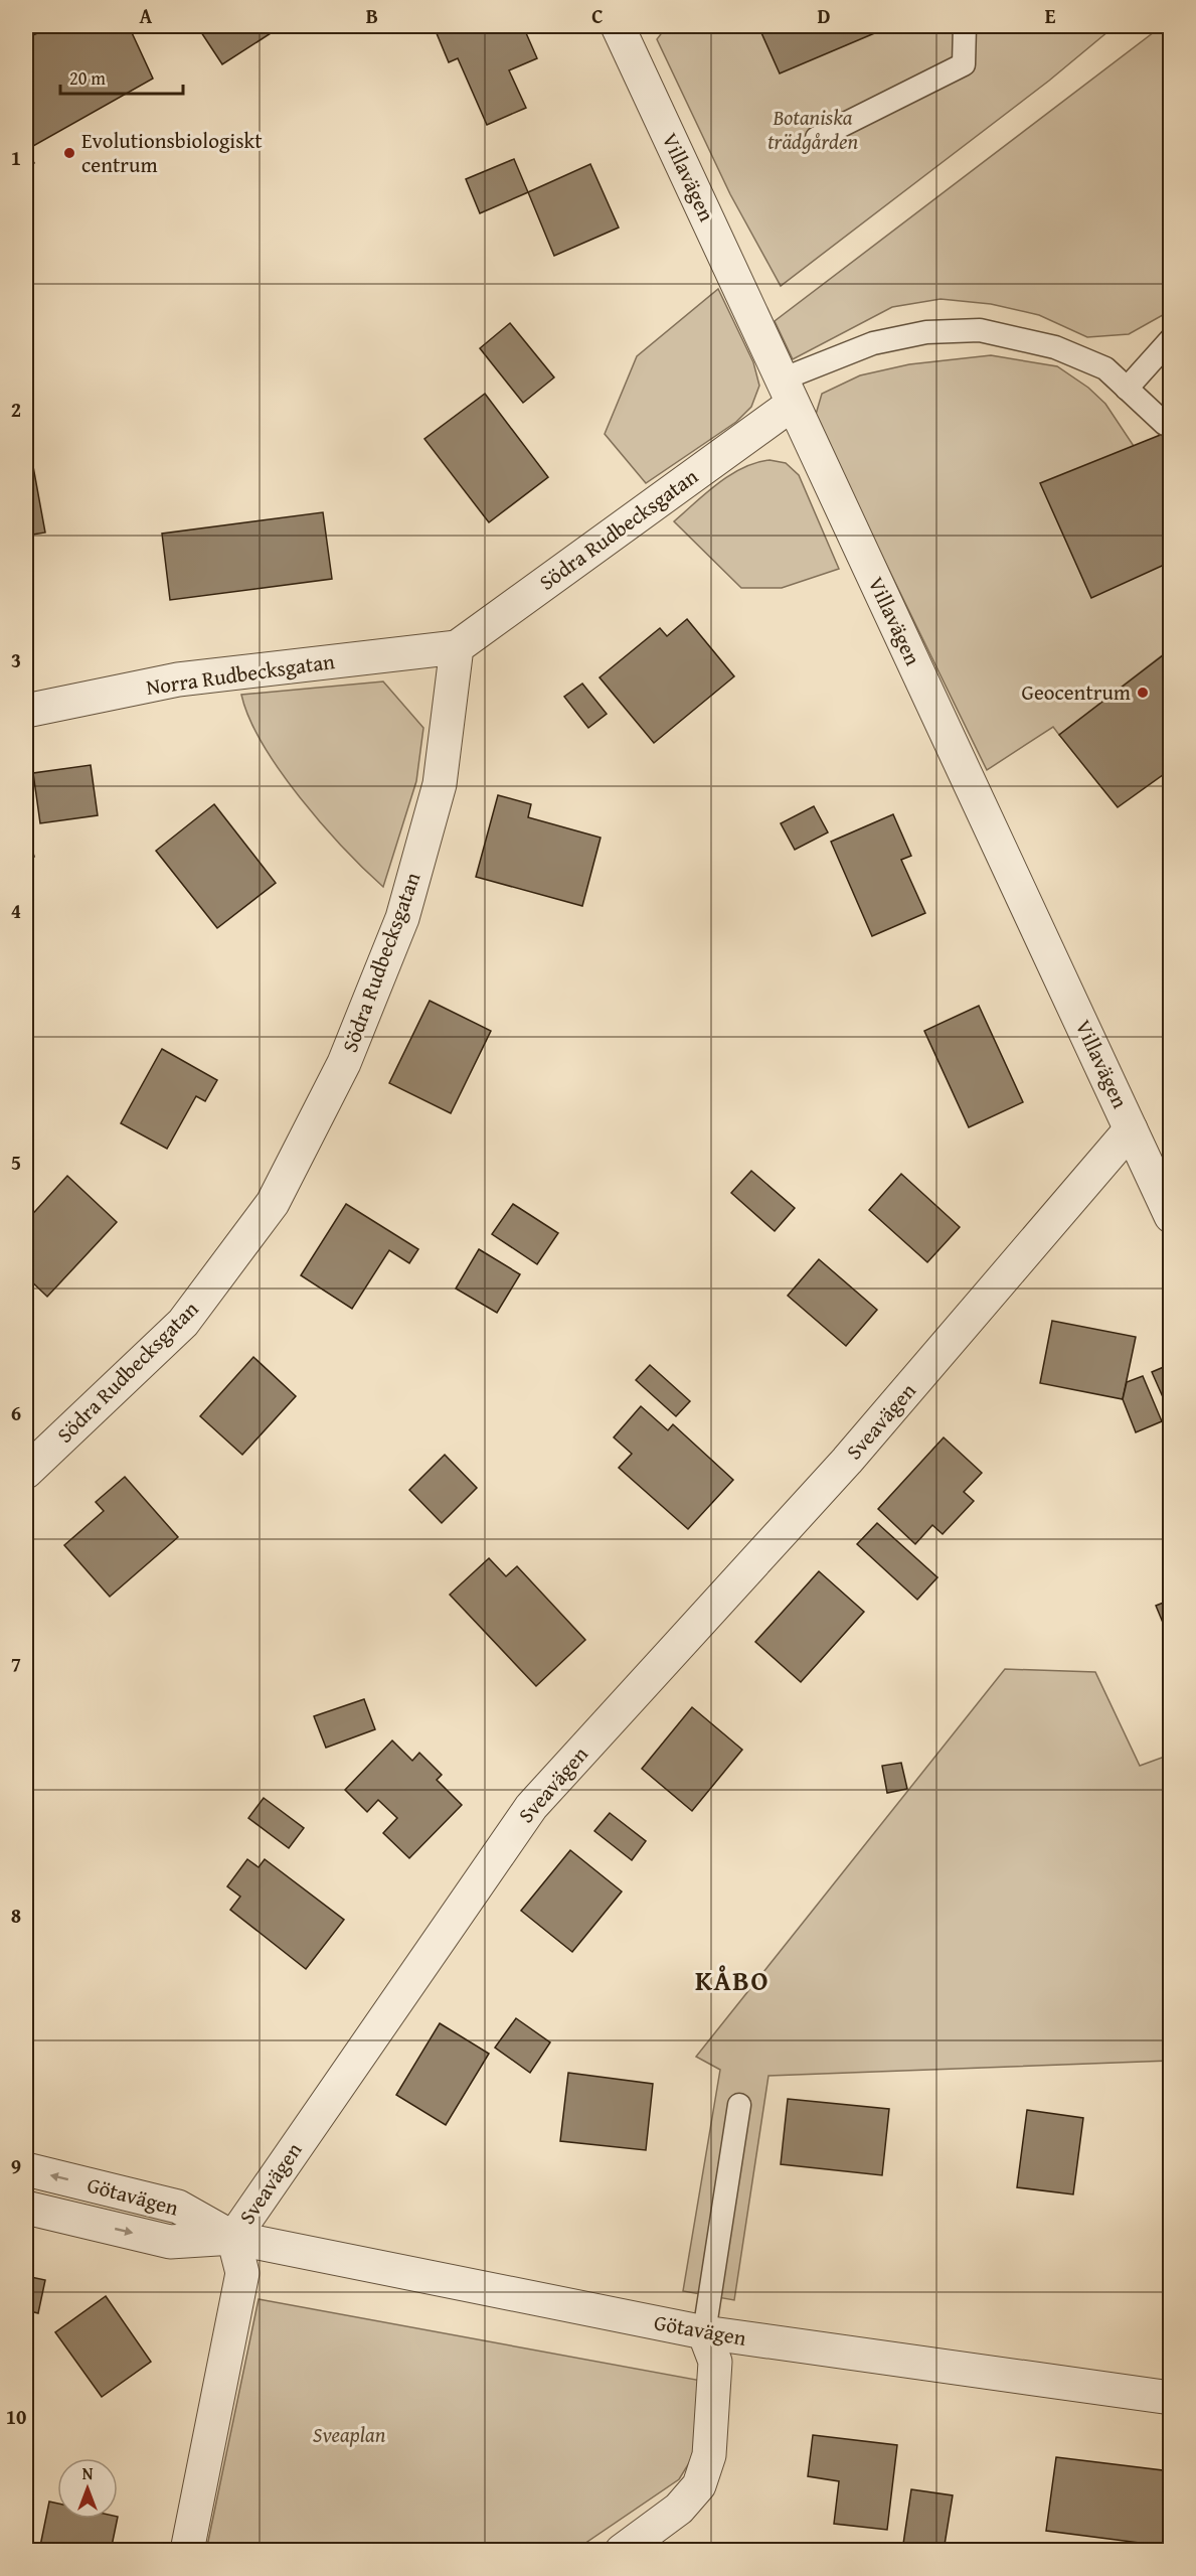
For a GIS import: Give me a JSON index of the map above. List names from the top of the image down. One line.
{"streets":{"street":["Villavägen","Södra Rudbecksgatan","Norra Rudbecksgatan","Sveavägen","Götavägen"]},"crossings":[["Villavägen","Södra Rudbecksgatan"],["Villavägen","Sveavägen"],["Södra Rudbecksgatan","Norra Rudbecksgatan"],["Sveavägen","Götavägen"]],"districts":["KÅBO"],"parks":["Botaniska trädgården","Sveaplan"],"places":["Evolutionsbiologiskt centrum","Geocentrum"],"scale_bar":"20 m","north":"top","grid":{"columns":["A","B","C","D","E"],"rows":["1","2","3","4","5","6","7","8","9","10"]}}
